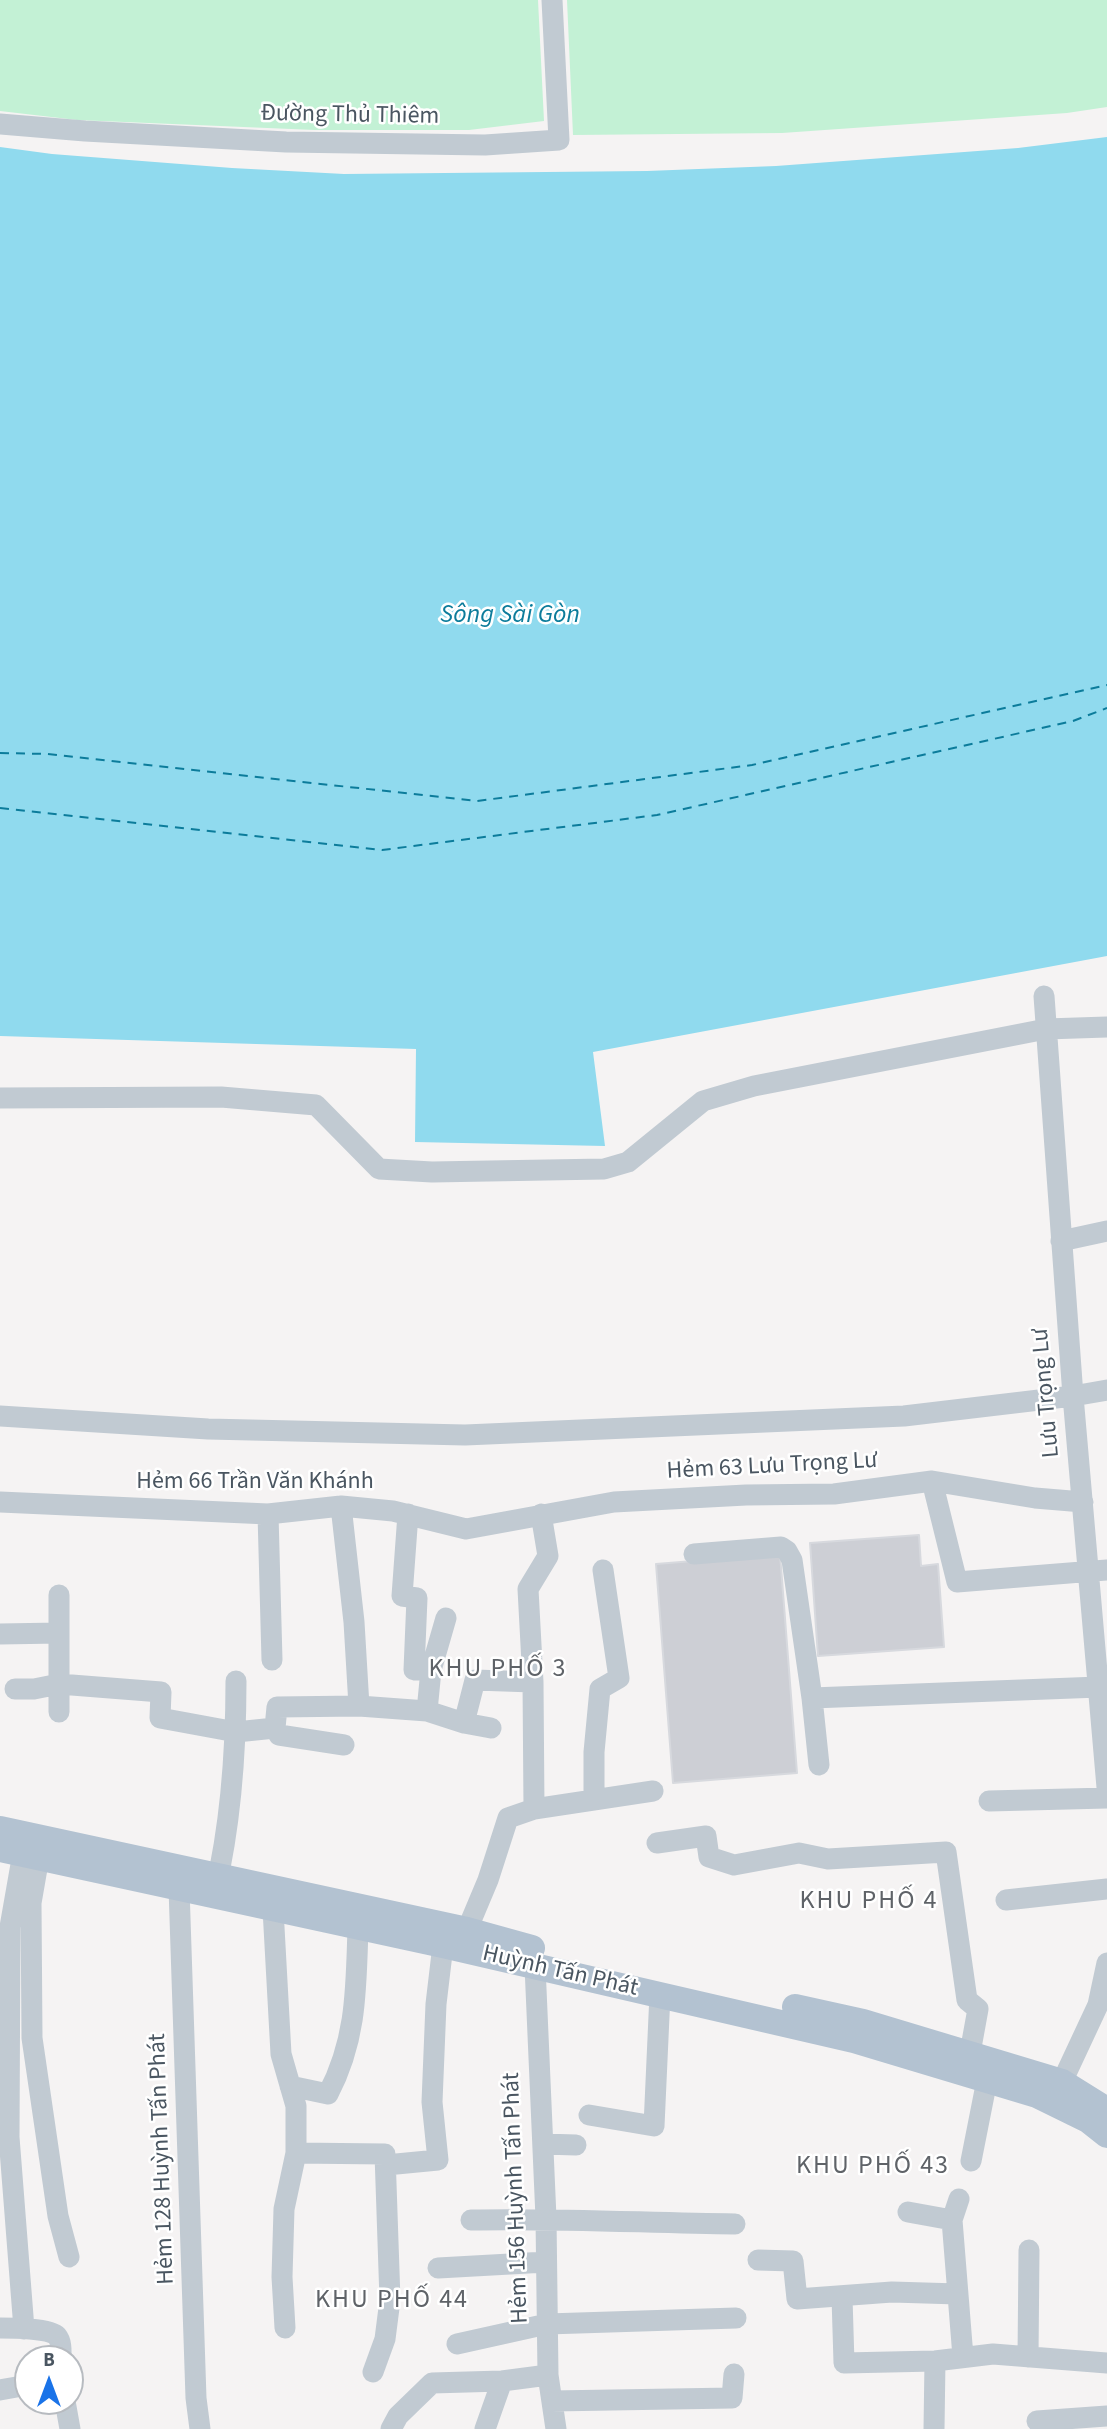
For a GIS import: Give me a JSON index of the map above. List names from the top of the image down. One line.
{"streets":{"main road":["Huỳnh Tấn Phát"],"street":["Đường Thủ Thiêm","Lưu Trọng Lư","Hẻm 63 Lưu Trọng Lư","Hẻm 66 Trần Văn Khánh","Hẻm 128 Huỳnh Tấn Phát","Hẻm 156 Huỳnh Tấn Phát"]},"crossings":[["Lưu Trọng Lư","Hẻm 63 Lưu Trọng Lư"],["Hẻm 63 Lưu Trọng Lư","Hẻm 66 Trần Văn Khánh"],["Huỳnh Tấn Phát","Hẻm 128 Huỳnh Tấn Phát"],["Huỳnh Tấn Phát","Hẻm 156 Huỳnh Tấn Phát"]],"districts":["KHU PHỐ 3","KHU PHỐ 4","KHU PHỐ 43","KHU PHỐ 44"],"water":["Sông Sài Gòn"],"north":"top"}
